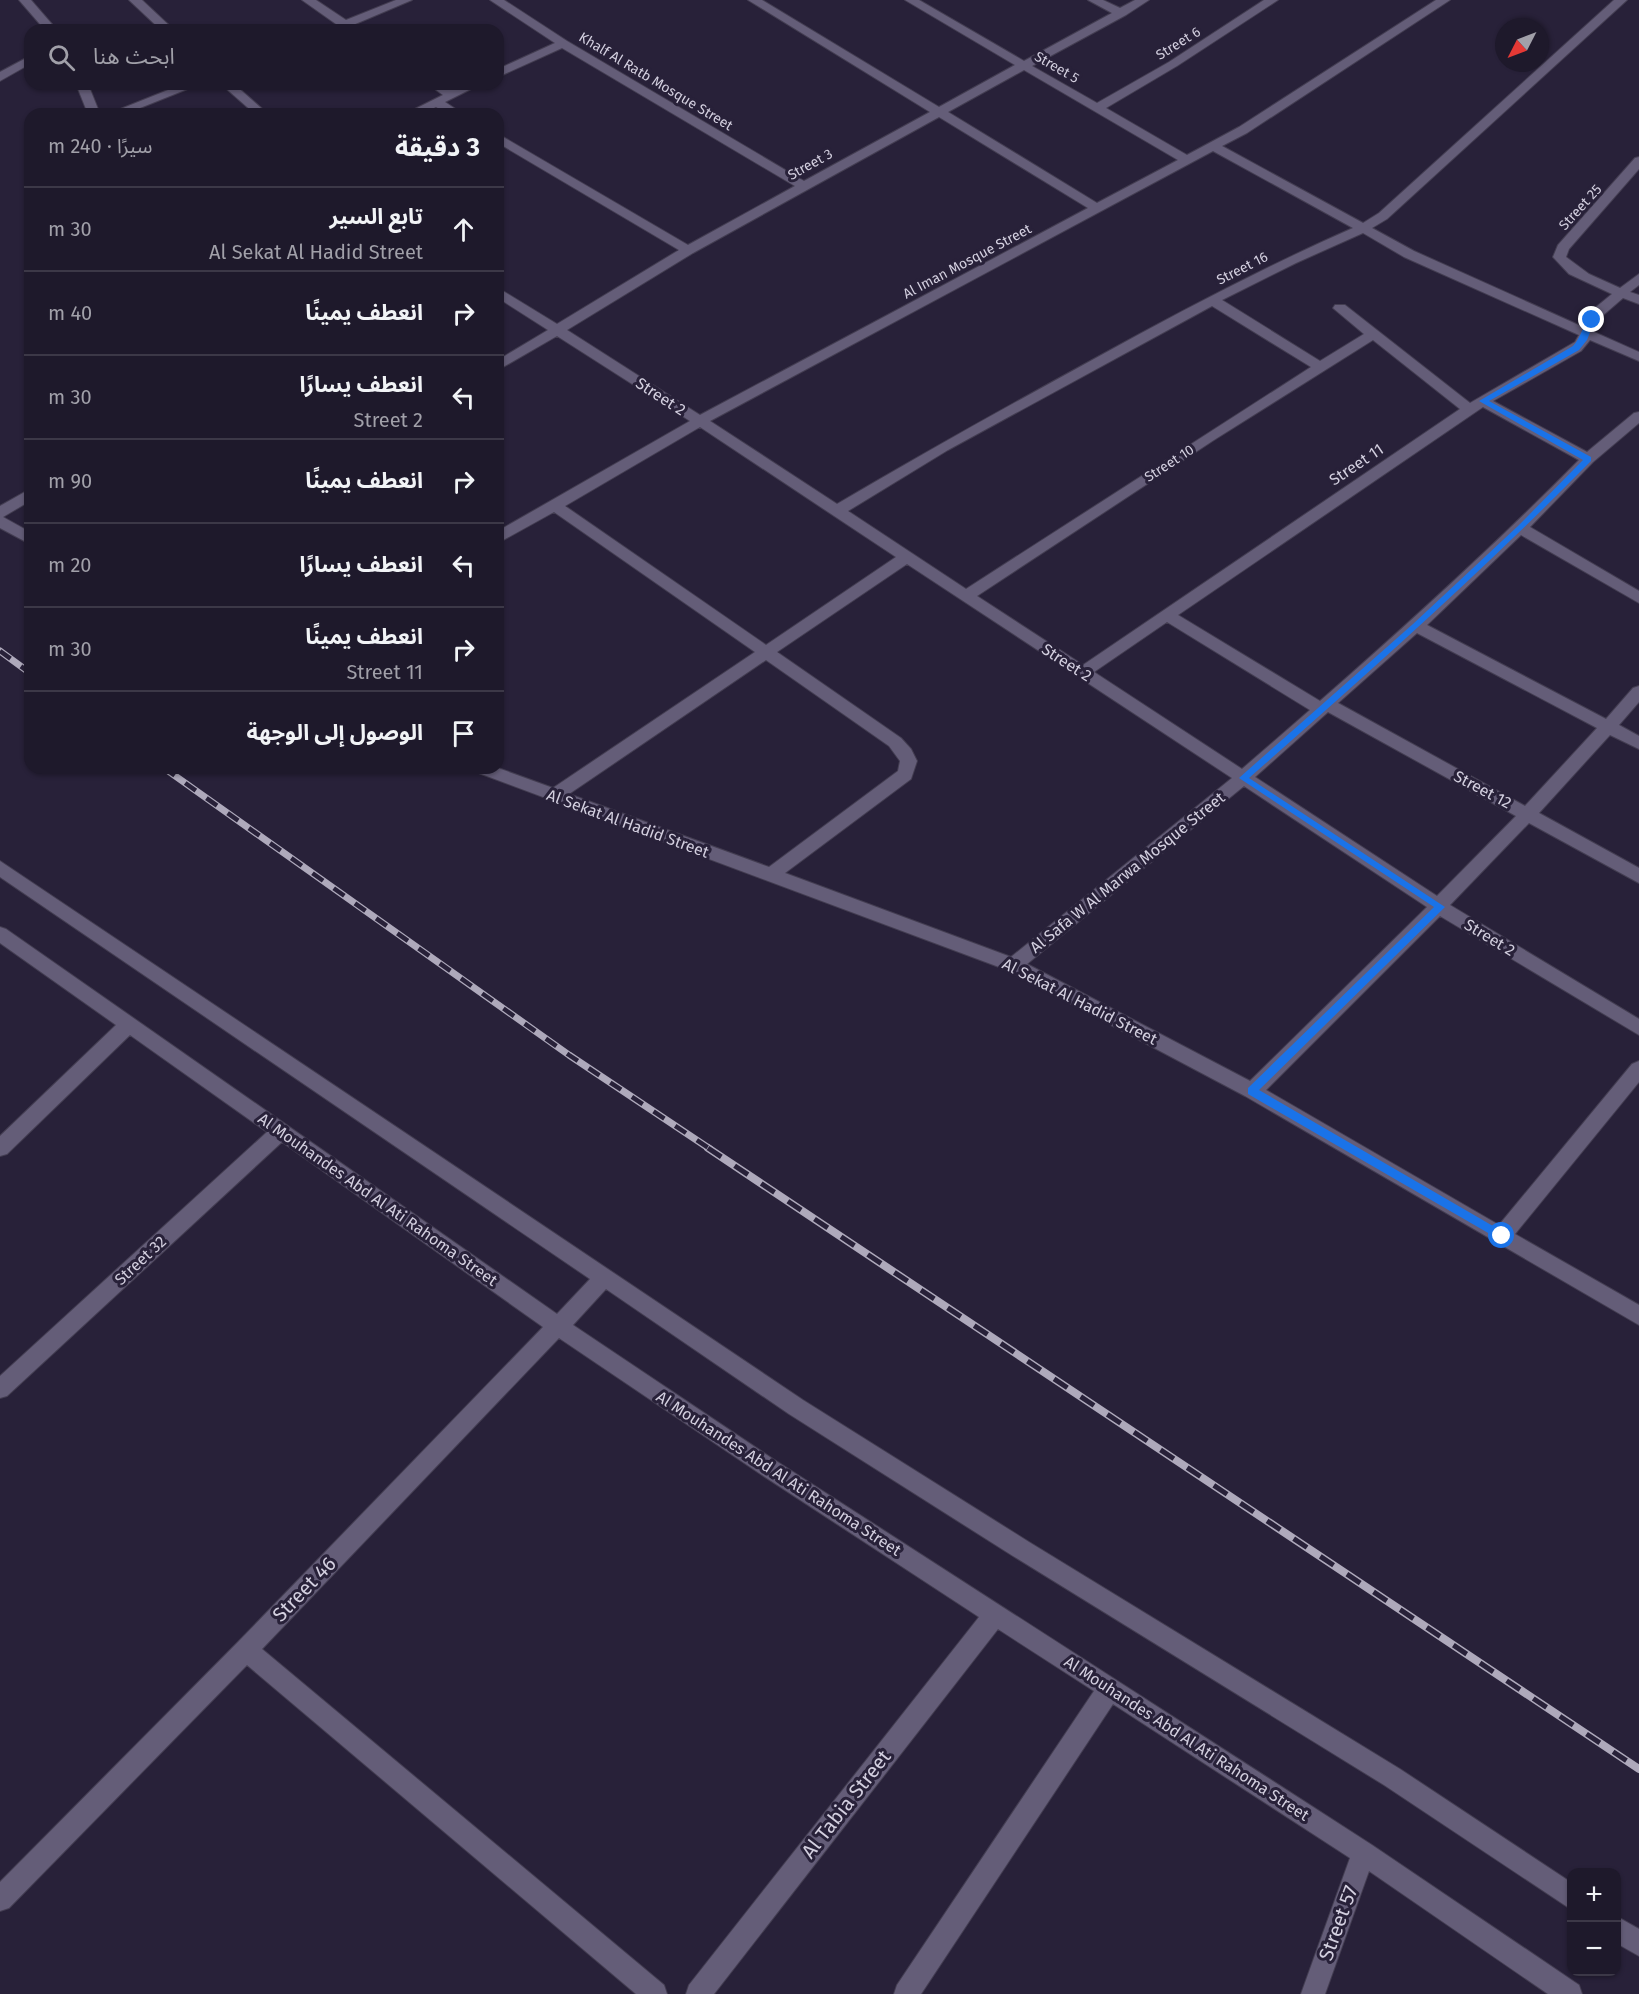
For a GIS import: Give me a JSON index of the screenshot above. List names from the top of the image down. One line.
{"streets":{"street":["Street 6","Street 5","Khalf Al Ratb Mosque Street","Street 3","Street 25","Al Iman Mosque Street","Street 16","Street 2","Street 10","Street 11","Street 12","Al Sekat Al Hadid Street","Al Safa W Al Marwa Mosque Street","Al Mouhandes Abd Al Ati Rahoma Street","Street 32","Street 46","Al Tabia Street","Street 57"]},"crossings":[["Street 6","Street 5"],["Street 5","Street 3"],["Street 5","Al Iman Mosque Street"],["Khalf Al Ratb Mosque Street","Street 3"],["Street 3","Street 2"],["Street 25","Street 11"],["Al Iman Mosque Street","Street 2"],["Street 16","Street 2"],["Street 2","Street 10"],["Street 2","Street 11"],["Street 2","Al Safa W Al Marwa Mosque Street"],["Street 11","Street 12"],["Street 12","Al Safa W Al Marwa Mosque Street"],["Al Sekat Al Hadid Street","Al Safa W Al Marwa Mosque Street"],["Al Mouhandes Abd Al Ati Rahoma Street","Street 32"],["Al Mouhandes Abd Al Ati Rahoma Street","Street 46"],["Al Mouhandes Abd Al Ati Rahoma Street","Al Tabia Street"],["Al Mouhandes Abd Al Ati Rahoma Street","Street 57"]],"north":"bottom left","page":{"search":"ابحث هنا","heading":["3 دقيقة","سيرًا · 240 m"],"list":[["تابع السير","Al Sekat Al Hadid Street","30 m"],["انعطف يمينًا","40 m"],["انعطف يسارًا","Street 2","30 m"],["انعطف يمينًا","90 m"],["انعطف يسارًا","20 m"],["انعطف يمينًا","Street 11","30 m"],"الوصول إلى الوجهة"],"map_buttons":["+","−"]}}
